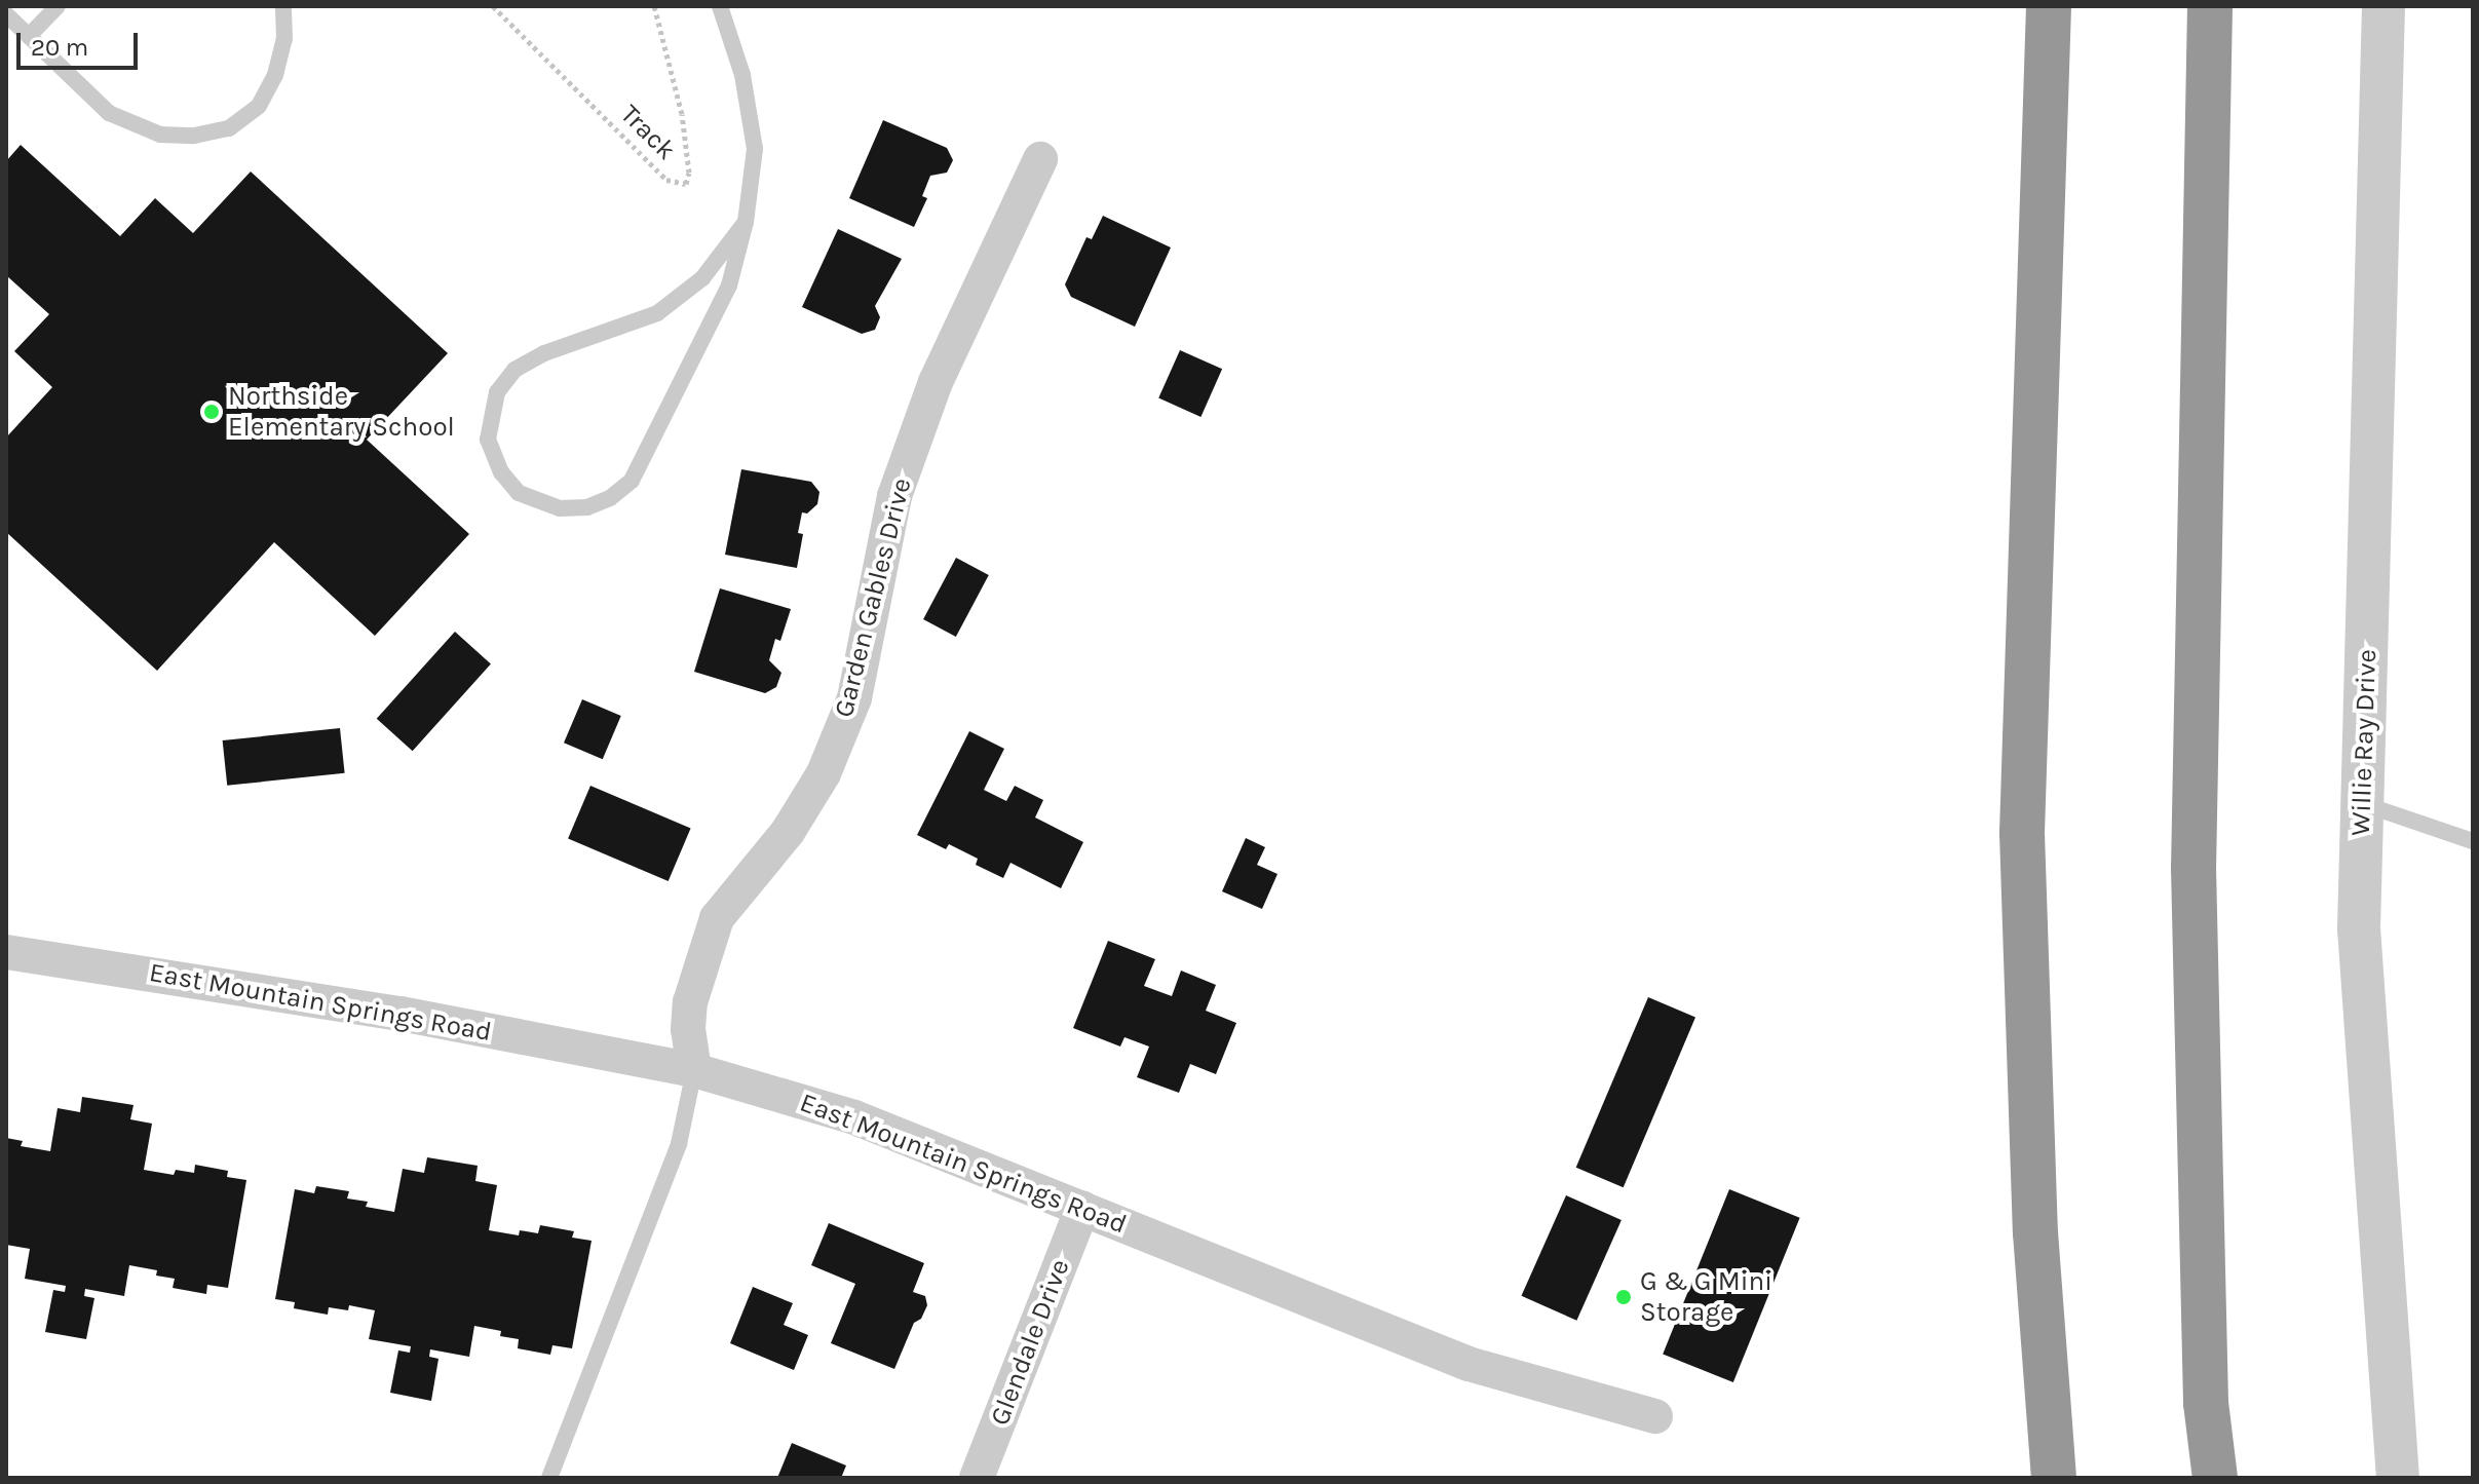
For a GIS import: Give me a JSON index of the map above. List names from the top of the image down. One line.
{"streets":{"street":["Garden Gables Drive","Willie Ray Drive","East Mountain Springs Road","Glendale Drive"],"path":["Track"]},"crossings":[["Garden Gables Drive","East Mountain Springs Road"],["East Mountain Springs Road","Glendale Drive"]],"places":["Northside Elementary School","G & G Mini Storage"],"scale_bar":"20 m"}
